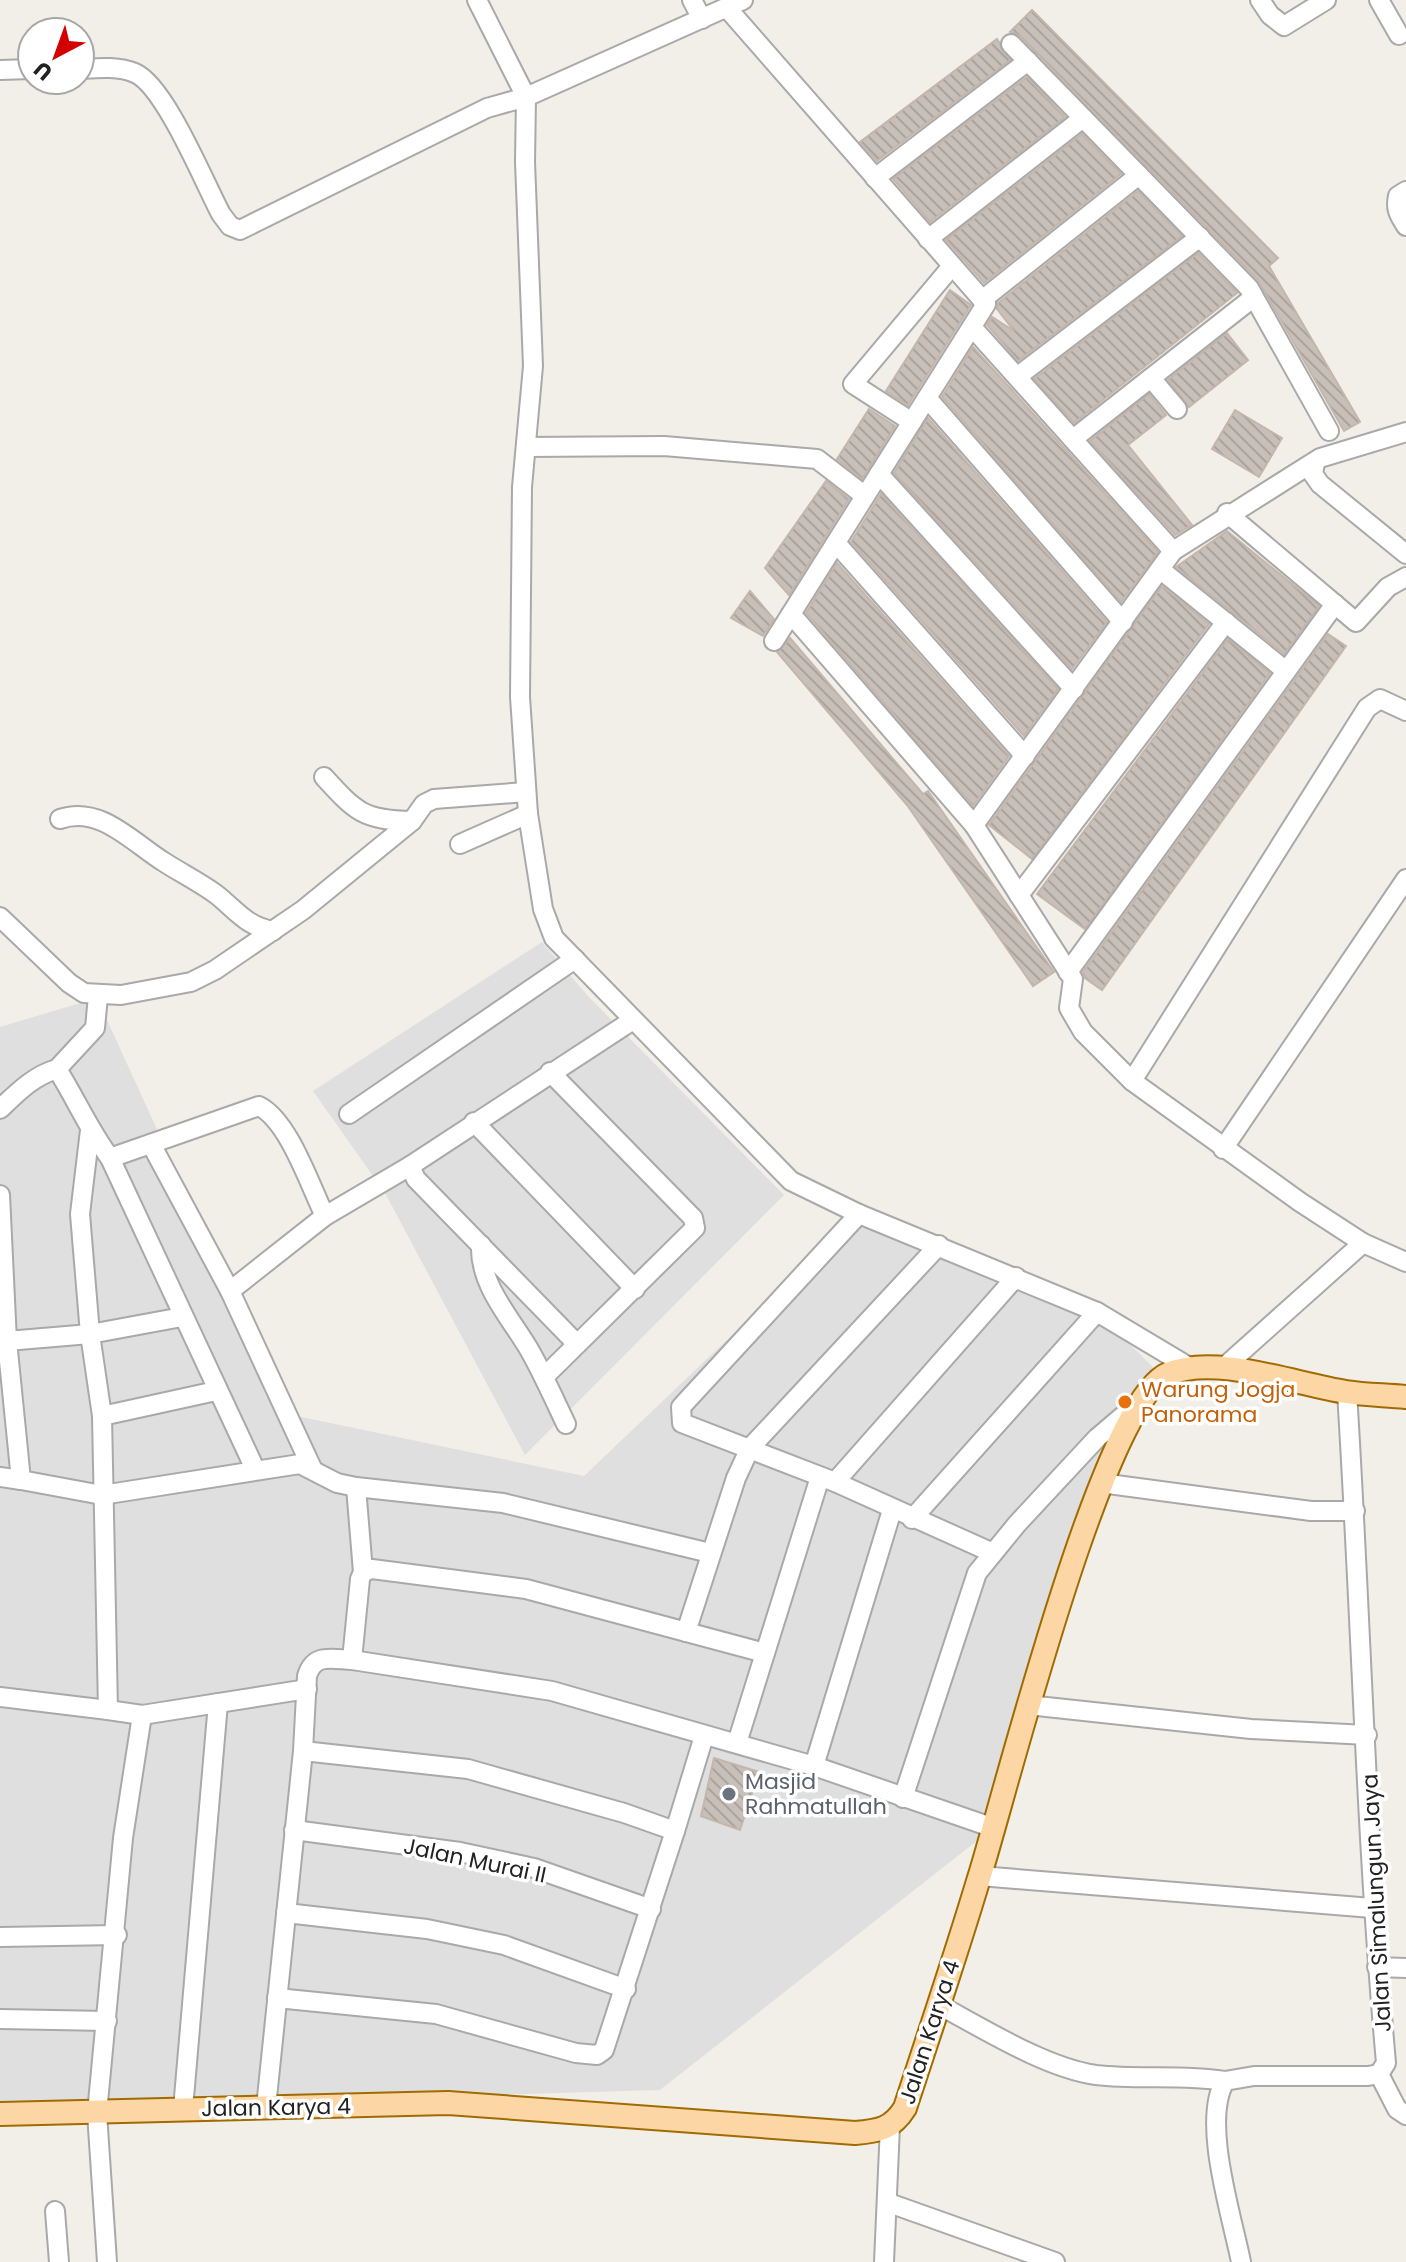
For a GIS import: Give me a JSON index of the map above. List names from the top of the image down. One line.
{"streets":{"main road":["Jalan Karya 4"],"street":["Jalan Murai II","Jalan Simalungun Jaya"]},"places":["Warung Jogja Panorama","Masjid Rahmatullah"],"north":"bottom left"}
